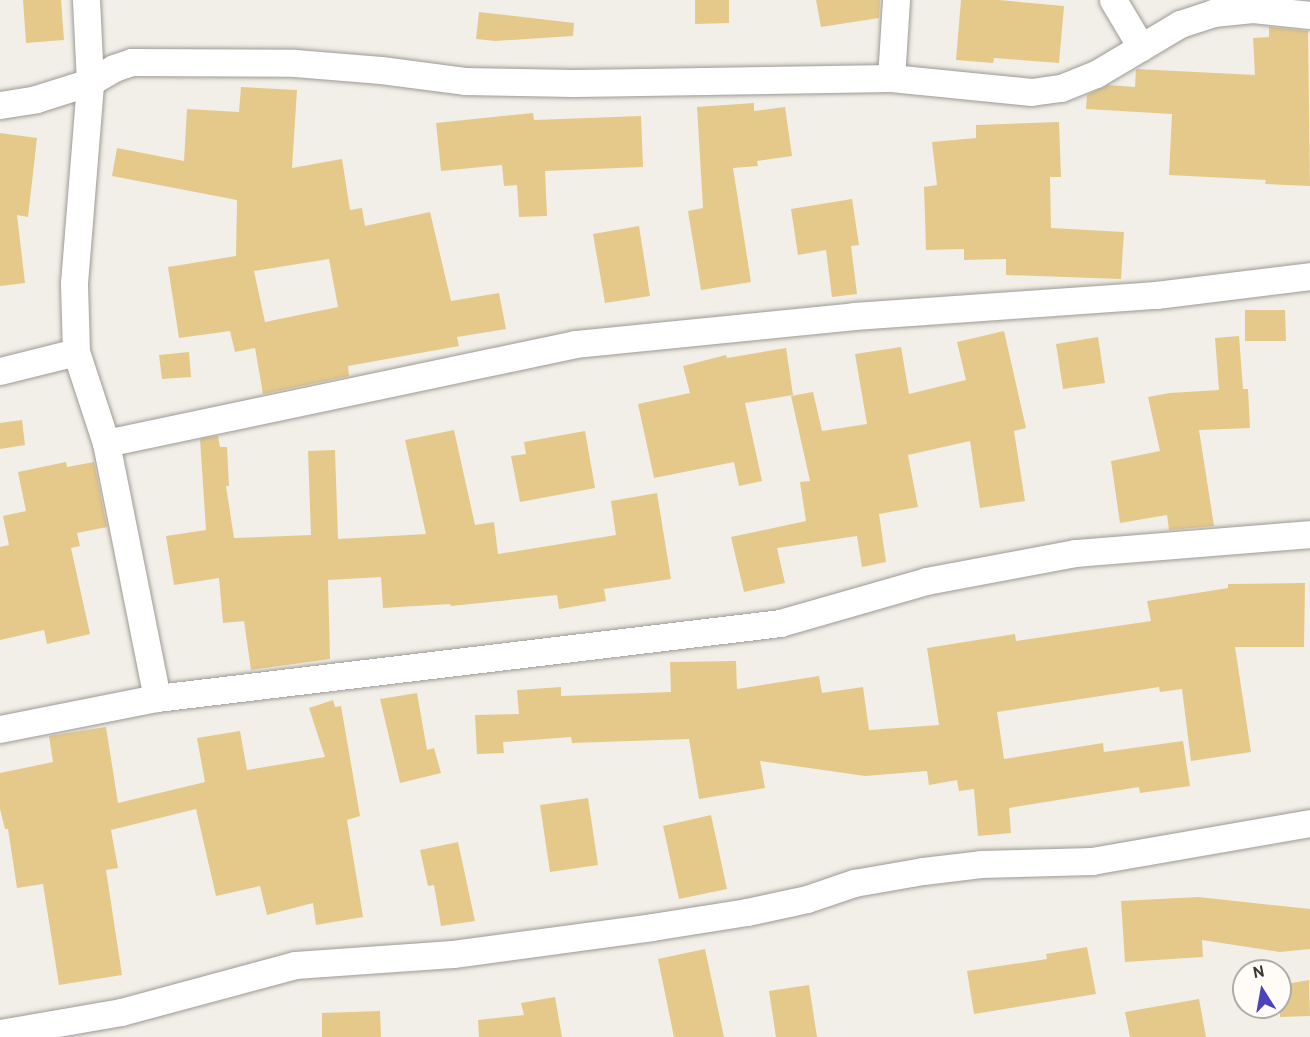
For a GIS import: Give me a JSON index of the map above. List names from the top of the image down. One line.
{"north":"top"}
